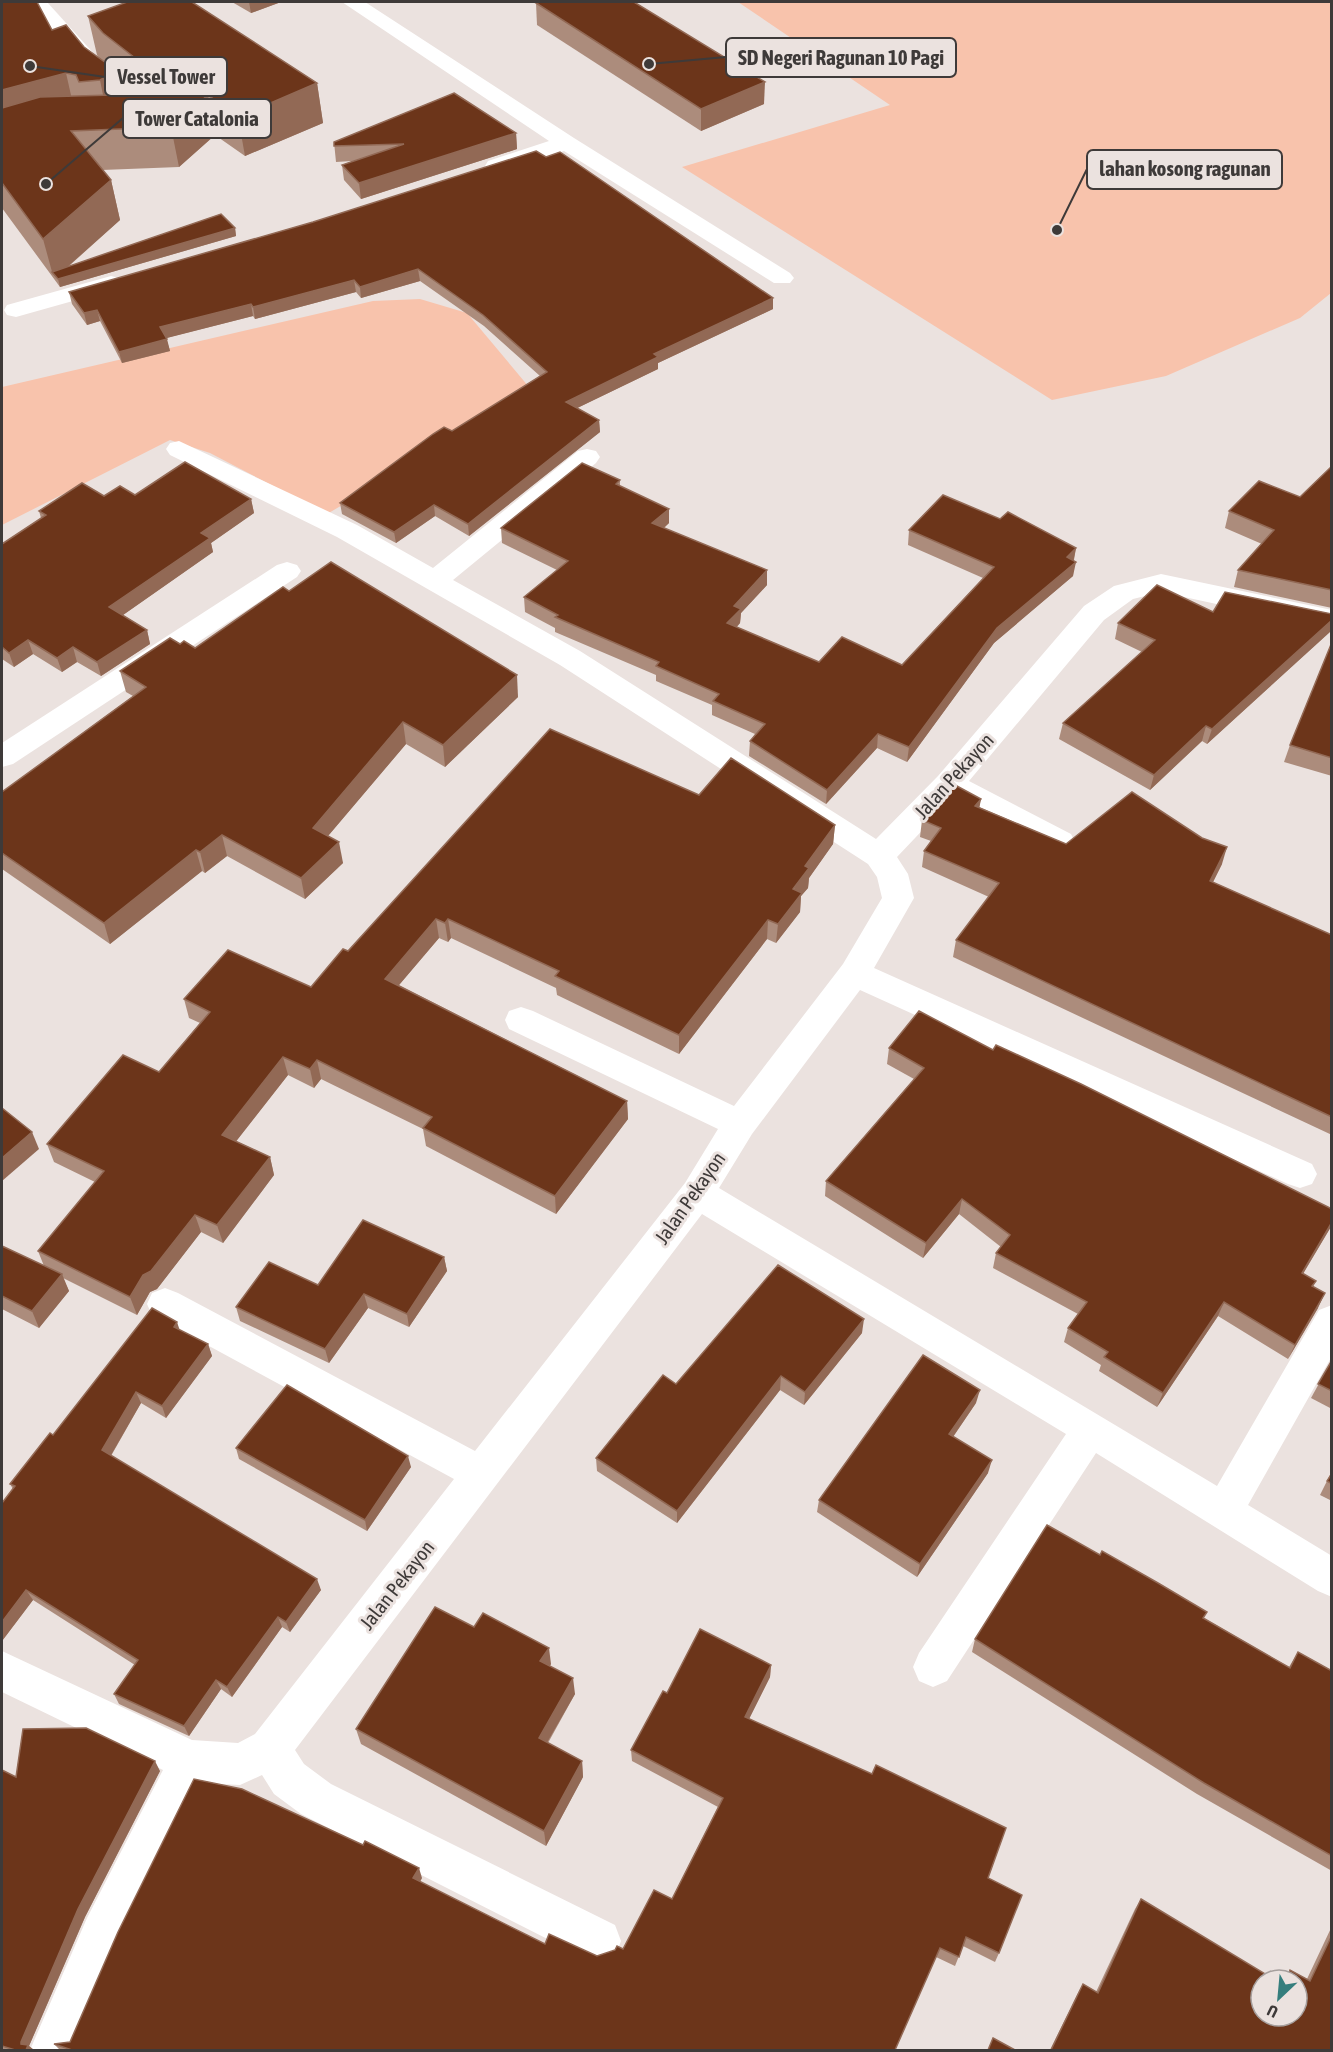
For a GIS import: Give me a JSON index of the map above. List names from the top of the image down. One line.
{"streets":{"street":["Jalan Pekayon"]},"places":["SD Negeri Ragunan 10 Pagi","Vessel Tower","Tower Catalonia","lahan kosong ragunan"],"north":"bottom left"}
